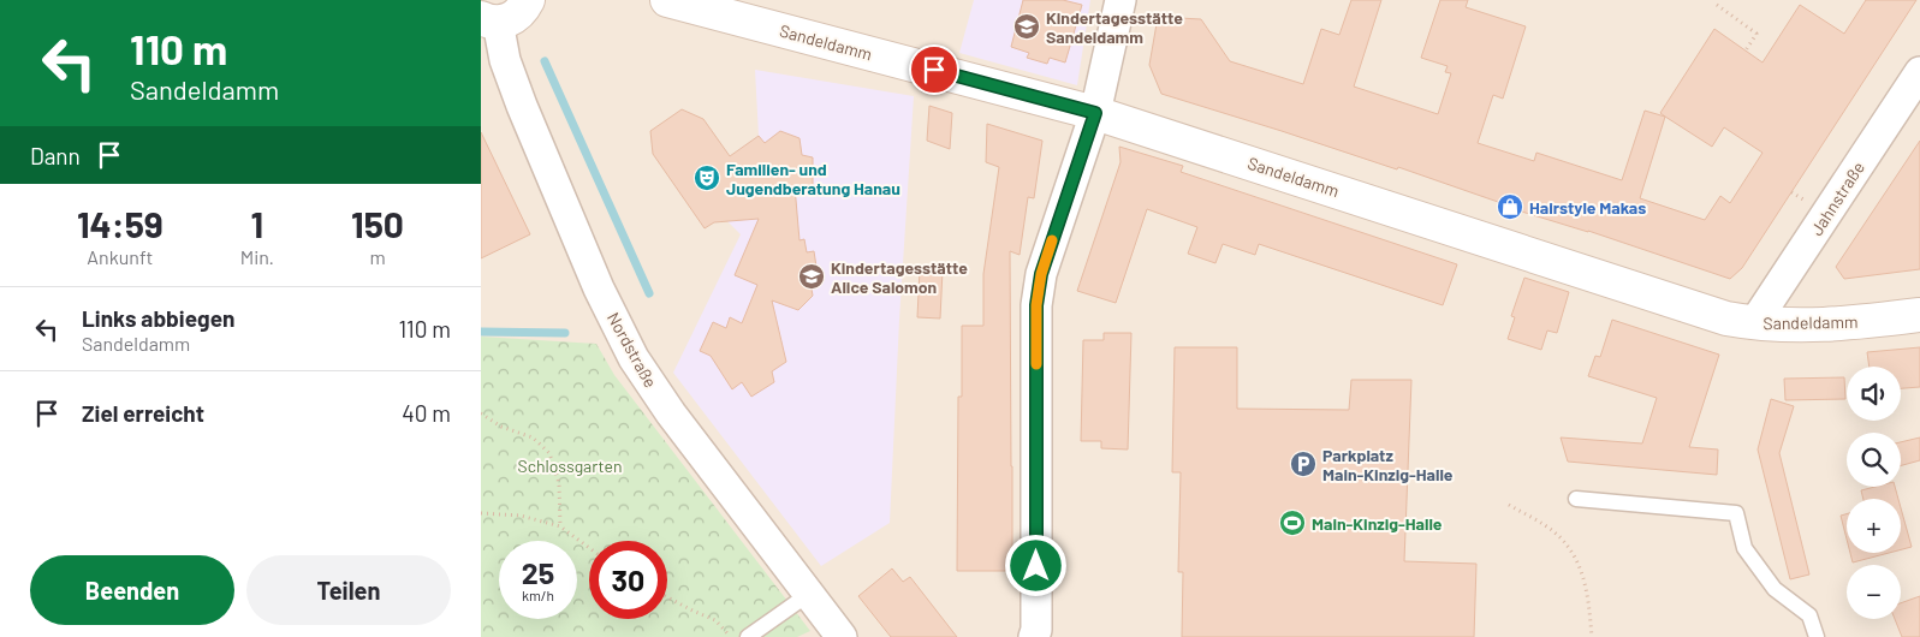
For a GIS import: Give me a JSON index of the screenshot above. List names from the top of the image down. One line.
{"streets":{"street":["Sandeldamm","Jahnstraße","Nordstraße"]},"crossings":[["Sandeldamm","Jahnstraße"]],"parks":["Schlossgarten"],"places":{"school or university":["Kindertagesstätte Sandeldamm","Kindertagesstätte Alice Salomon"],"theatre":["Familien- und Jugendberatung Hanau"],"shop":["Hairstyle Makas"],"parking":["Parkplatz Main-Kinzig-Halle"],"sports":["Main-Kinzig-Halle"]},"page":{"turn":["110 m","Sandeldamm"],"then":"Dann","eta":["14:59","Ankunft","1","Min.","150","m"],"list":[{"name":"Links abbiegen","note":"Sandeldamm","value":"110 m"},{"name":"Ziel erreicht","value":"40 m"}],"map_buttons":["+","−"],"speed":"25 km/h","limit":"30","buttons":["Beenden","Teilen"]}}
